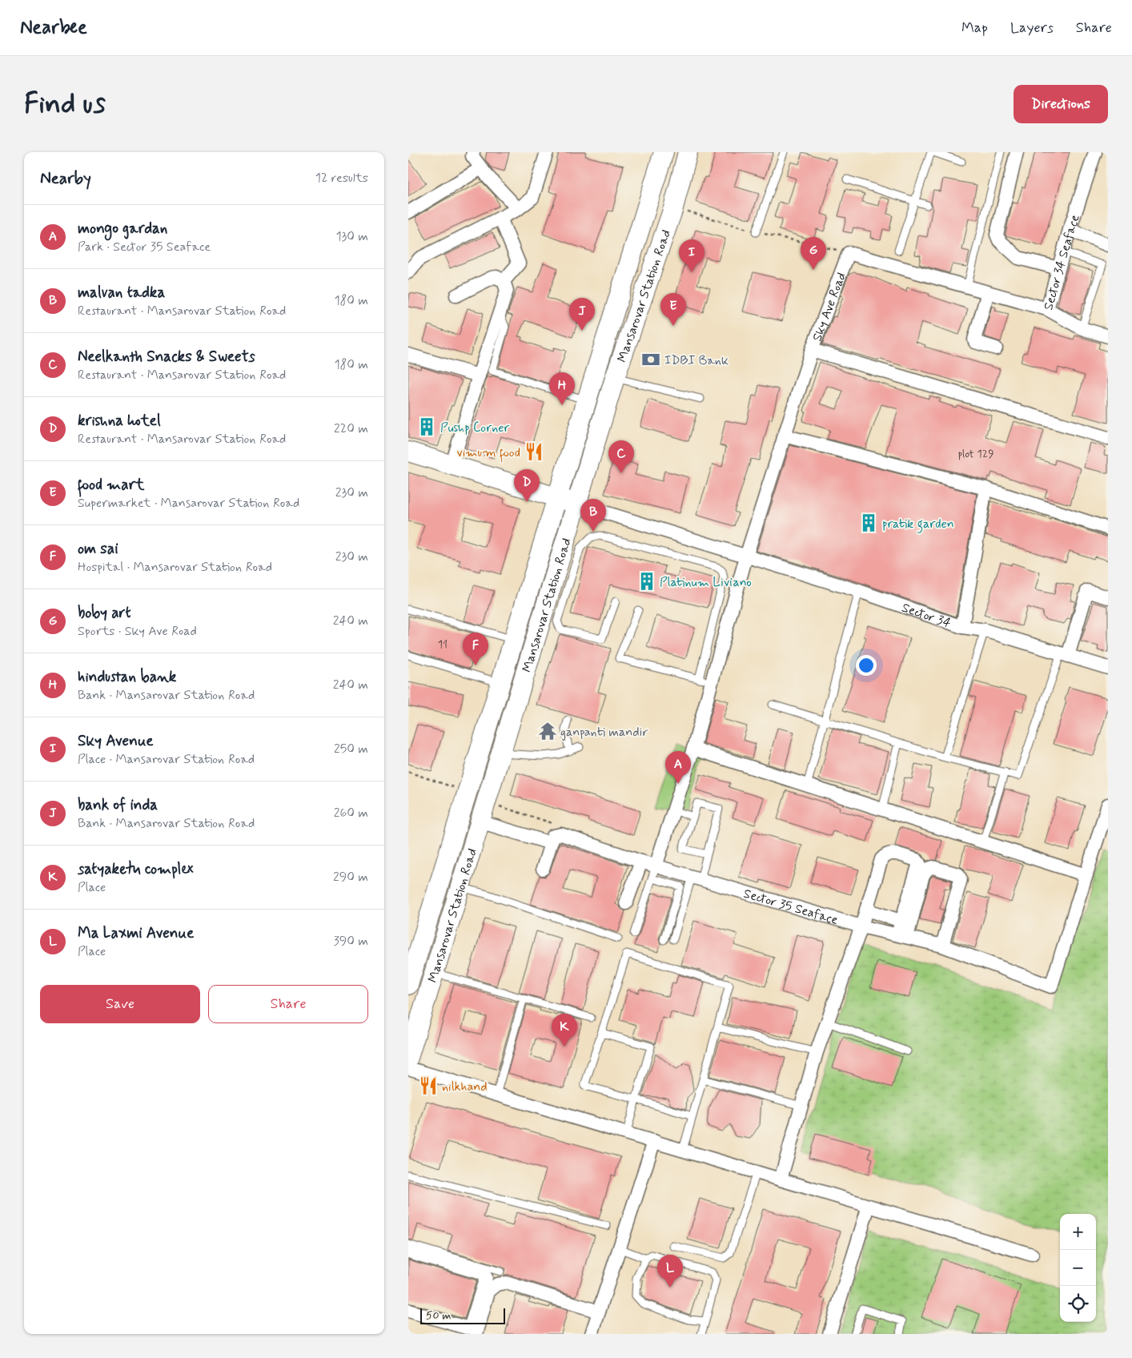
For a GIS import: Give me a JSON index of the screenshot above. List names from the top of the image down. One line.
{"streets":{"main road":["Mansarovar Station Road"],"street":["Sector 34 Seaface","Sky Ave Road","Sector 34","Sector 35 Seaface"]},"crossings":[["Sector 34 Seaface","Sky Ave Road"],["Mansarovar Station Road","Sector 34"],["Sky Ave Road","Sector 34"]],"places":{"bank":["IDBI Bank"],"building":["Pushp Corner","pratik garden","Platinum Liviano"],"restaurant":["vimum food","nilkhand"],"temple":["ganpanti mandir"]},"house_numbers":["plot 129","11"],"scale_bar":"50 m","page":{"header":"Nearbee","nav":["Map","Layers","Share"],"buttons":["Directions",["Save","Share"]],"title":"Find us","heading":["Nearby","12 results"],"list":[{"mark":"A","name":"mongo gardan","note":"Park · Sector 35 Seaface","value":"130 m"},{"mark":"B","name":"malvan tadka","note":"Restaurant · Mansarovar Station Road","value":"180 m"},{"mark":"C","name":"Neelkanth Snacks & Sweets","note":"Restaurant · Mansarovar Station Road","value":"180 m"},{"mark":"D","name":"krishna hotel","note":"Restaurant · Mansarovar Station Road","value":"220 m"},{"mark":"E","name":"food mart","note":"Supermarket · Mansarovar Station Road","value":"230 m"},{"mark":"F","name":"om sai","note":"Hospital · Mansarovar Station Road","value":"230 m"},{"mark":"G","name":"boby art","note":"Sports · Sky Ave Road","value":"240 m"},{"mark":"H","name":"hindustan bank","note":"Bank · Mansarovar Station Road","value":"240 m"},{"mark":"I","name":"Sky Avenue","note":"Place · Mansarovar Station Road","value":"250 m"},{"mark":"J","name":"bank of inda","note":"Bank · Mansarovar Station Road","value":"260 m"},{"mark":"K","name":"satyaketu complex","note":"Place","value":"290 m"},{"mark":"L","name":"Ma Laxmi Avenue","note":"Place","value":"390 m"}],"pins":["G","I","E","J","H","C","D","B","F","A","K","L"],"map_buttons":["+","−"],"scale":"50 m"}}
